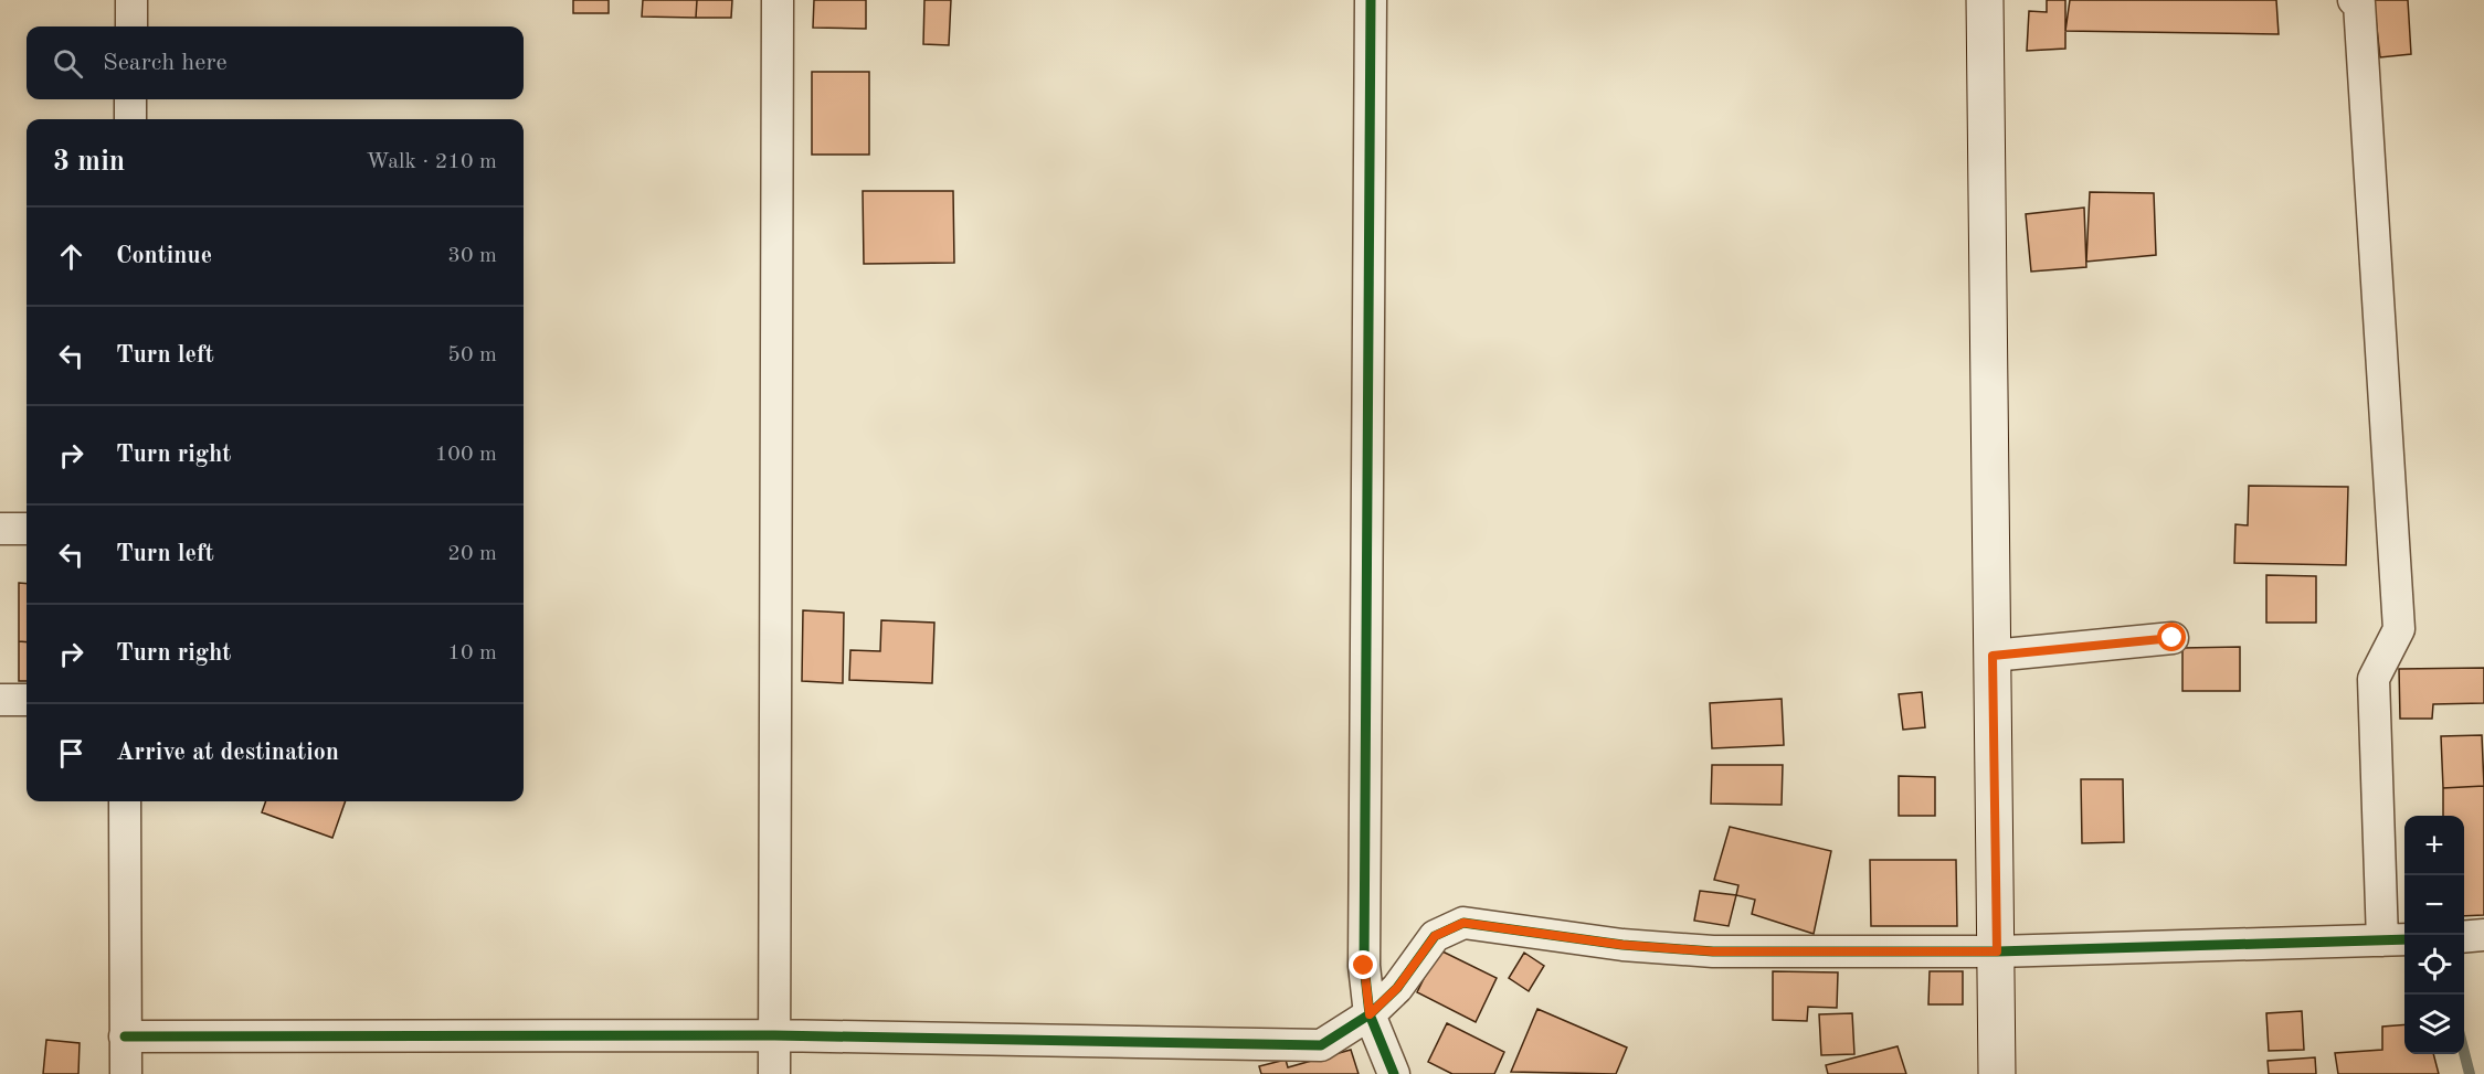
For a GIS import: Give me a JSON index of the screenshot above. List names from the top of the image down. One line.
{"page":{"search":"Search here","heading":["3 min","Walk · 210 m"],"list":[["Continue","30 m"],["Turn left","50 m"],["Turn right","100 m"],["Turn left","20 m"],["Turn right","10 m"],"Arrive at destination"],"map_buttons":["+","−"]}}
